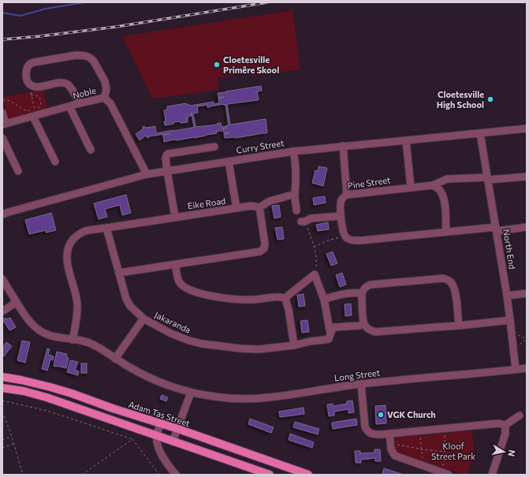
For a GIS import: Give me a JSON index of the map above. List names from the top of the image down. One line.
{"streets":{"main road":["Adam Tas Street"],"street":["Noble","Curry Street","Pine Street","Eike Road","North End","Jakaranda","Long Street"]},"crossings":[["Noble","Curry Street"],["Curry Street","North End"],["Pine Street","North End"],["Eike Road","Jakaranda"],["Eike Road","Long Street"],["North End","Long Street"]],"parks":["Kloof Street Park"],"places":["Cloetesville Primêre Skool","Cloetesville High School","VGK Church"],"north":"right"}
